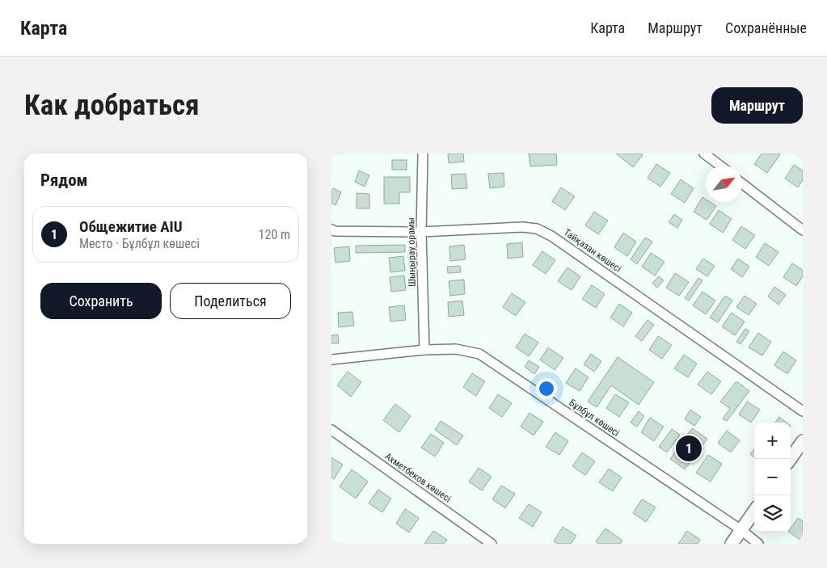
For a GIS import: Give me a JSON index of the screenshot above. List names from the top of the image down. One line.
{"streets":{"street":["Тайқазан көшесі","Шыңырау орамы","Бұлбұл көшесі","Ахметбеков көшесі"]},"crossings":[["Тайқазан көшесі","Шыңырау орамы"],["Шыңырау орамы","Бұлбұл көшесі"]],"north":"top right","page":{"header":"Карта","nav":["Карта","Маршрут","Сохранённые"],"buttons":["Маршрут",["Сохранить","Поделиться"]],"title":"Как добраться","heading":"Рядом","list":[{"mark":"1","name":"Общежитие AIU","note":"Место · Бұлбұл көшесі","value":"120 m"}],"map_buttons":["+","−"],"pins":"1"}}
